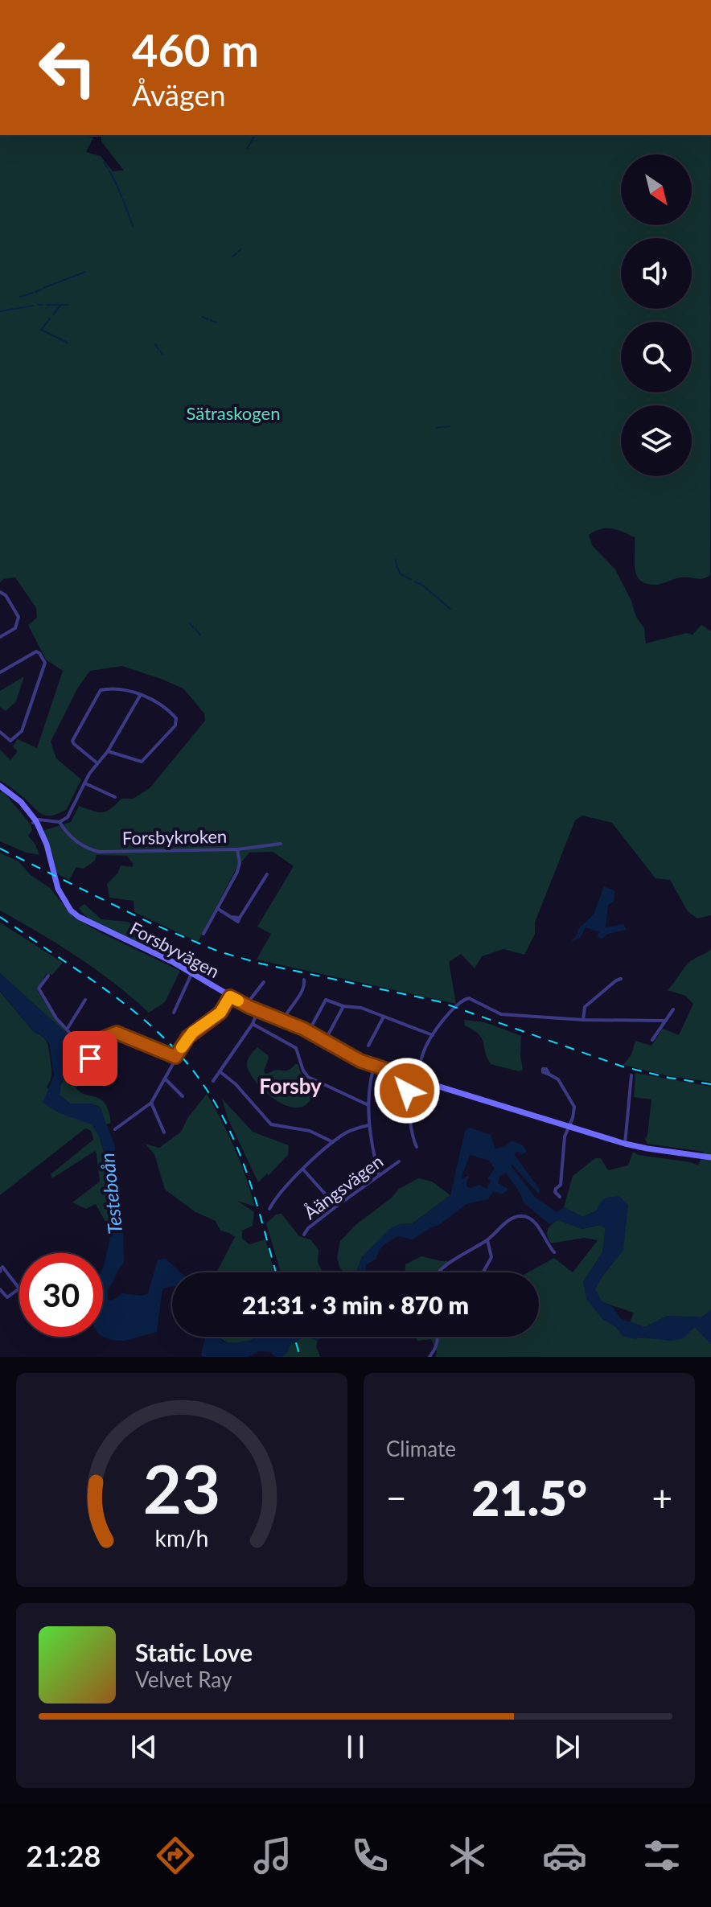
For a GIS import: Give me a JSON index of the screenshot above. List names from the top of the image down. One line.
{"streets":{"street":["Forsbykroken","Forsbyvägen","Åängsvägen"]},"districts":["Forsby"],"water":["Testeboån"],"parks":["Sätraskogen"],"north":"bottom right","page":{"turn":["460 m","Åvägen"],"limit":"30","trip":"21:31 · 3 min · 870 m","tile":"Climate","heat":["−","21.5°","+"],"song":["Static Love","Velvet Ray"],"tabs":"21:28","gauge":["23","km/h"]}}
